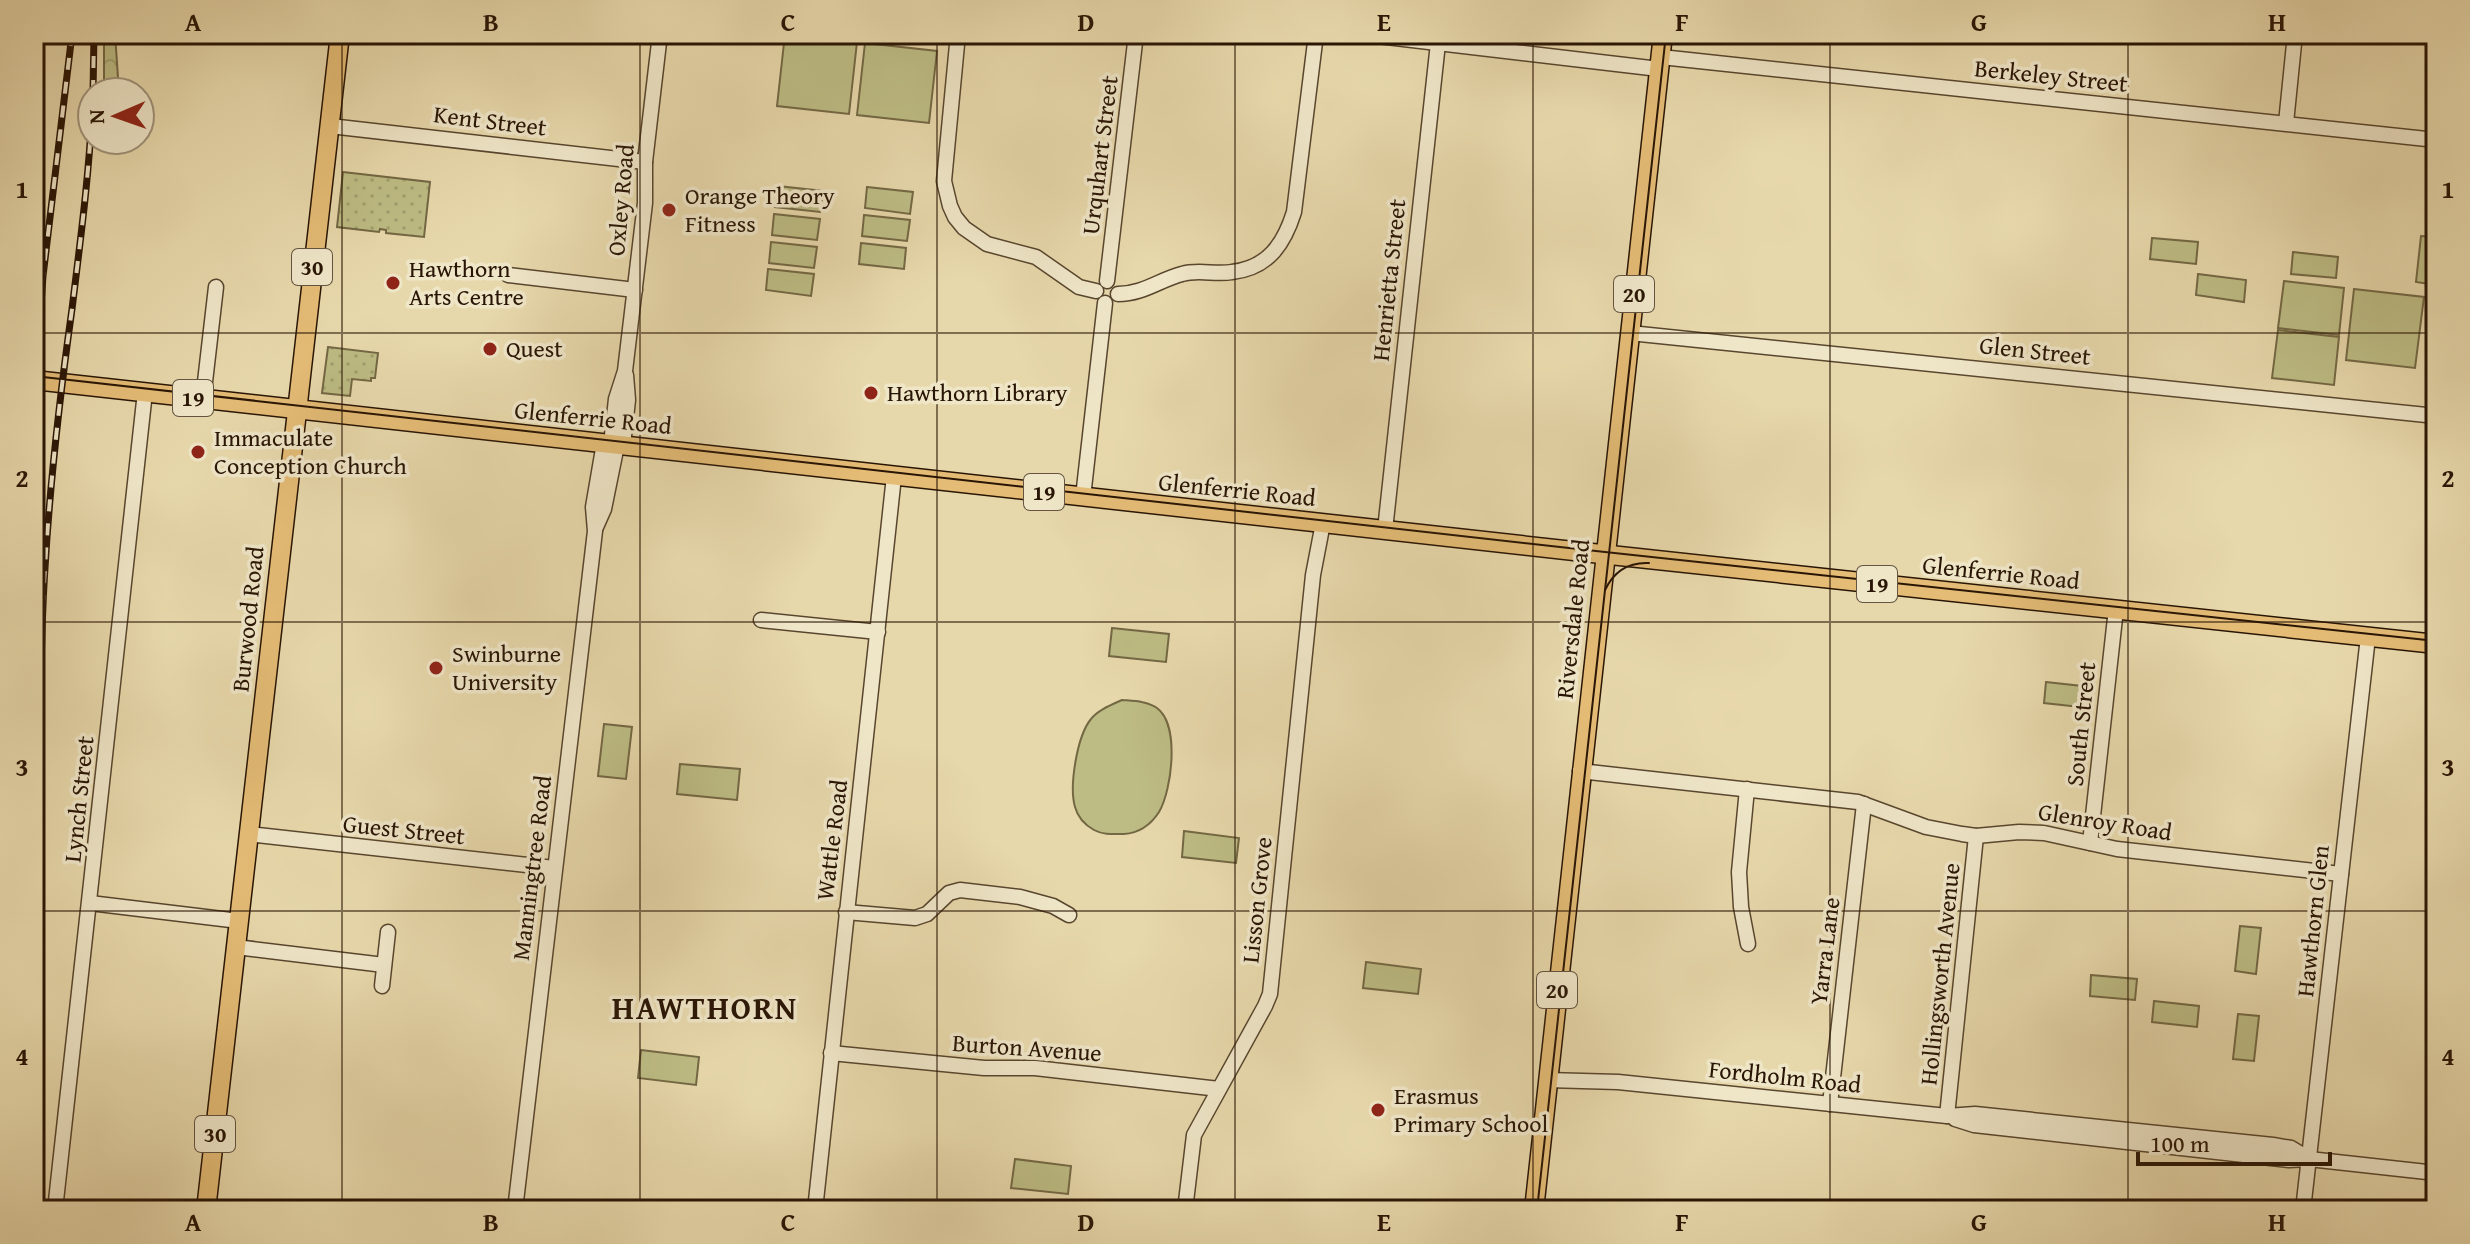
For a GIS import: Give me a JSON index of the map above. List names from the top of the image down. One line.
{"streets":{"main road":["30","20","19","Glenferrie Road","Burwood Road","Riversdale Road"],"street":["Berkeley Street","Kent Street","Urquhart Street","Oxley Road","Henrietta Street","Glen Street","South Street","Lynch Street","Glenroy Road","Guest Street","Wattle Road","Manningtree Road","Lisson Grove","Hawthorn Glen","Yarra Lane","Hollingsworth Avenue","Burton Avenue","Fordholm Road"]},"crossings":[["Berkeley Street","Henrietta Street"],["Berkeley Street","Riversdale Road"],["Kent Street","Oxley Road"],["Kent Street","Burwood Road"],["Oxley Road","Glenferrie Road"],["Oxley Road","Manningtree Road"],["Henrietta Street","Glenferrie Road"],["Glen Street","Riversdale Road"],["Glenferrie Road","Burwood Road"],["Glenferrie Road","Riversdale Road"],["Glenferrie Road","South Street"],["Glenferrie Road","Lynch Street"],["Glenferrie Road","Wattle Road"],["Glenferrie Road","Manningtree Road"],["Glenferrie Road","Lisson Grove"],["Glenferrie Road","Hawthorn Glen"],["Burwood Road","Guest Street"],["Riversdale Road","Glenroy Road"],["Riversdale Road","Fordholm Road"],["South Street","Glenroy Road"],["Glenroy Road","Hawthorn Glen"],["Glenroy Road","Yarra Lane"],["Glenroy Road","Hollingsworth Avenue"],["Guest Street","Manningtree Road"],["Wattle Road","Burton Avenue"],["Lisson Grove","Burton Avenue"],["Hawthorn Glen","Fordholm Road"],["Yarra Lane","Fordholm Road"],["Hollingsworth Avenue","Fordholm Road"]],"districts":["HAWTHORN"],"places":["Orange Theory Fitness","Hawthorn Arts Centre","Quest","Hawthorn Library","Immaculate Conception Church","Swinburne University","Erasmus Primary School"],"scale_bar":"100 m","north":"left","grid":{"columns":["A","B","C","D","E","F","G","H"],"rows":["1","2","3","4"]}}
